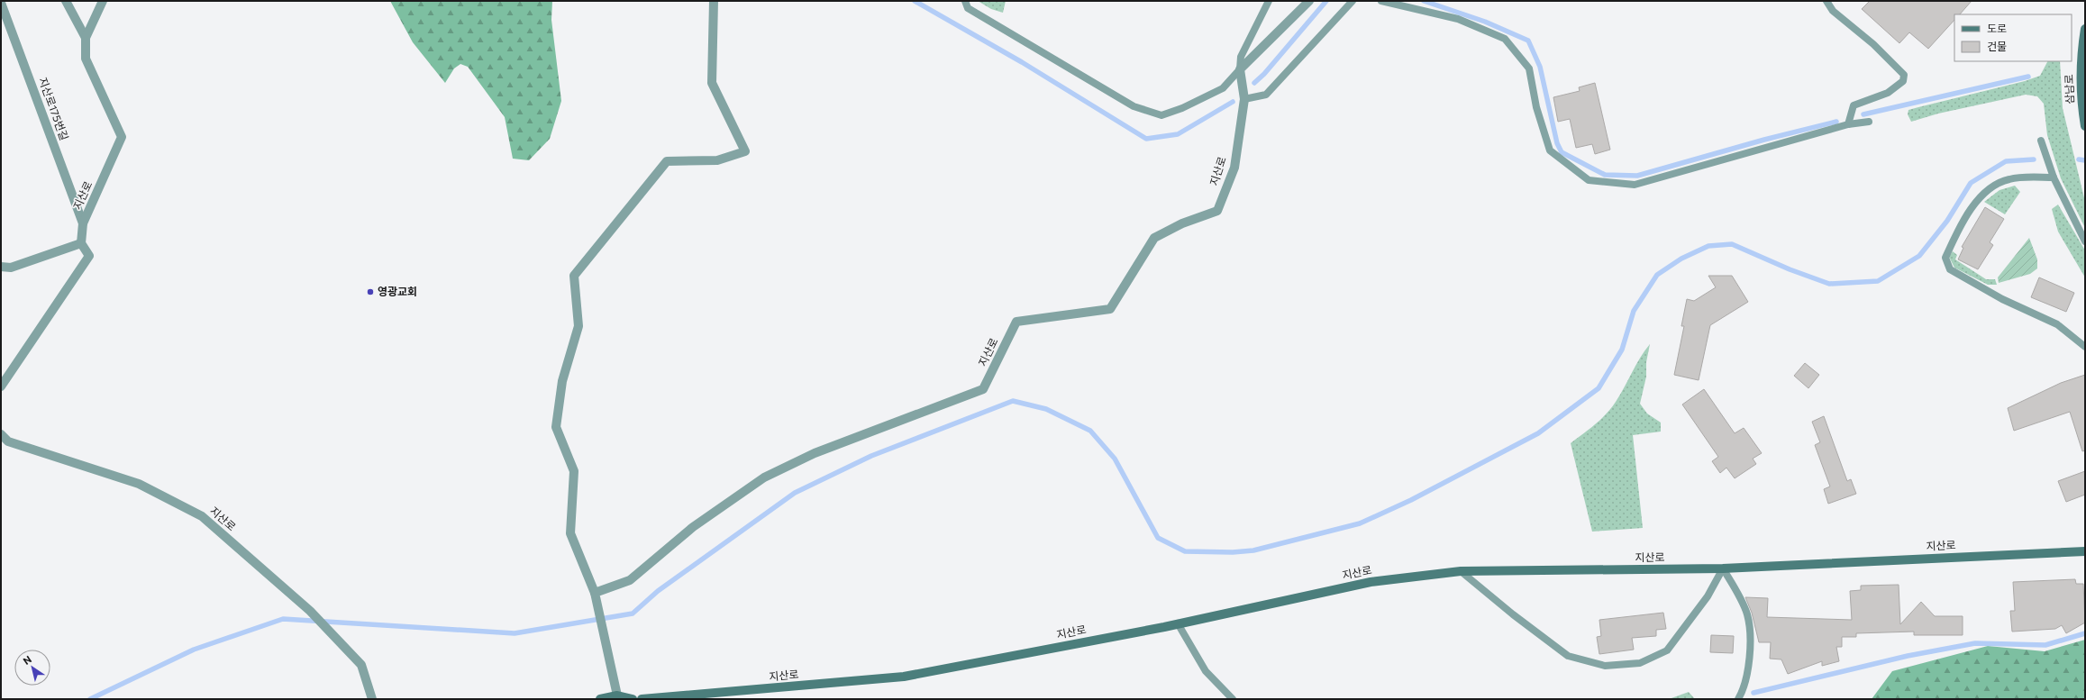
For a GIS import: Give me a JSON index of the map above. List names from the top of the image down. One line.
{"streets":{"main road":["삼남로","지산로"],"street":["지산로175번길"]},"crossings":[["지산로175번길","지산로"]],"places":["영광교회"],"legend":["도로","건물"],"north":"top left"}
